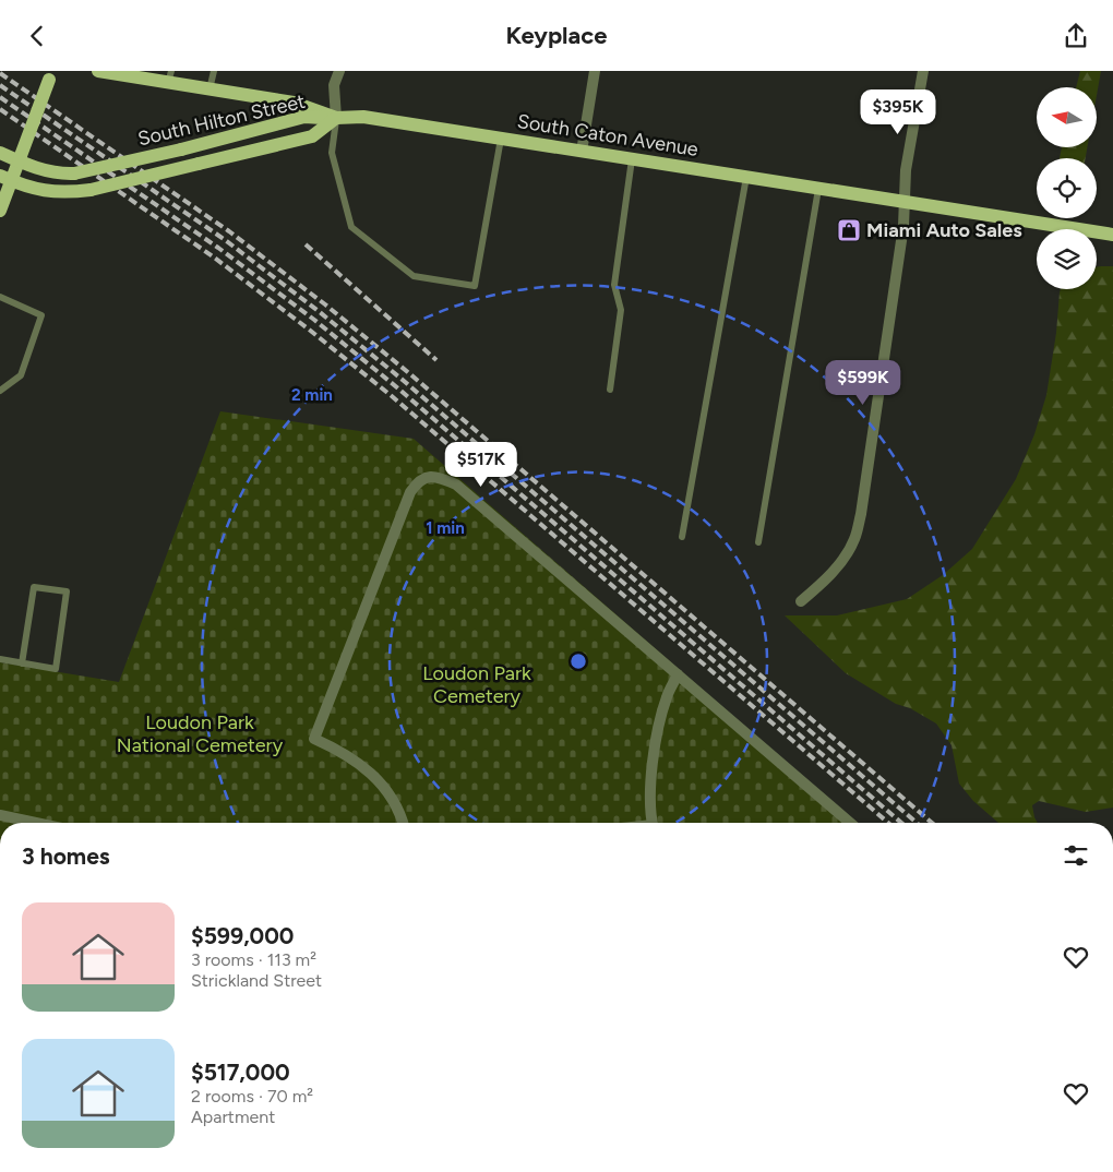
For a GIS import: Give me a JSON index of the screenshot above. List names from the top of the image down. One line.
{"streets":{"main road":["South Hilton Street","South Caton Avenue"]},"crossings":[["South Hilton Street","South Caton Avenue"]],"parks":["Loudon Park Cemetery","Loudon Park National Cemetery"],"places":{"shop":["Miami Auto Sales"]},"north":"left","page":{"header":"Keyplace","price":["$395K","$599K","$517K"],"heading":"3 homes","list":[{"name":"$599,000","note":"3 rooms · 113 m² · Strickland Street"},{"name":"$517,000","note":"2 rooms · 70 m² · Apartment"}]},"rings":["2 min","1 min"]}
